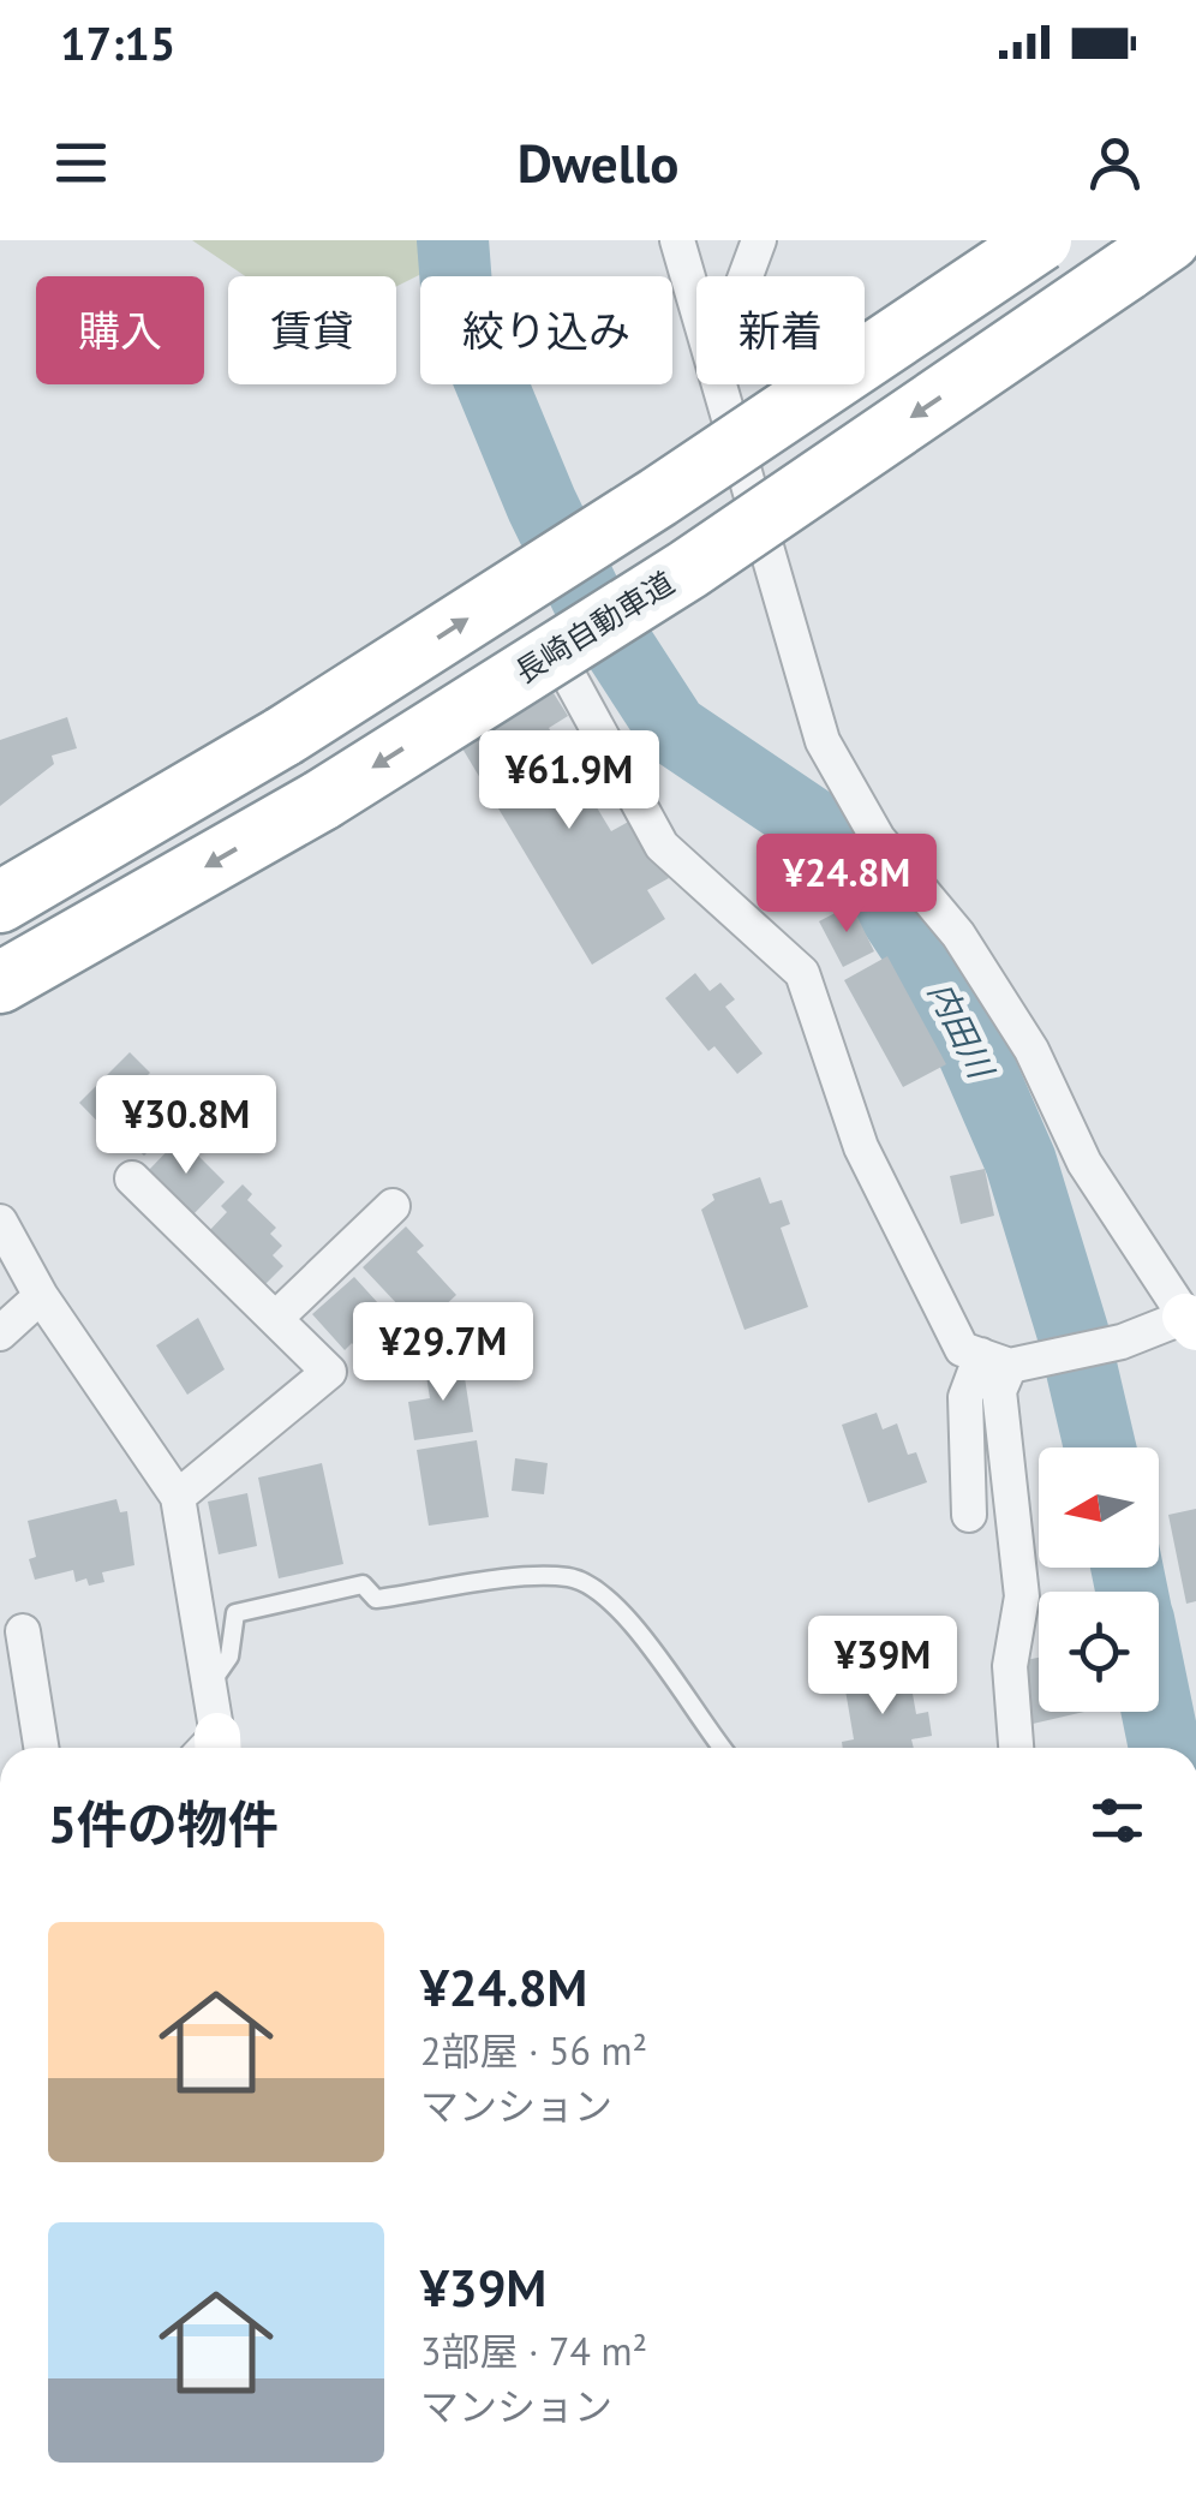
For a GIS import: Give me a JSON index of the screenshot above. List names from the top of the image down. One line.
{"streets":{"highway":["長崎自動車道"]},"water":["内田川"],"north":"left","page":{"status":"17:15","header":"Dwello","chip":["購入","賃貸","絞り込み","新着"],"price":["¥61.9M","¥24.8M","¥30.8M","¥29.7M","¥39M"],"heading":"5件の物件","list":[{"name":"¥24.8M","note":"2部屋 · 56 m² · マンション"},{"name":"¥39M","note":"3部屋 · 74 m² · マンション"}]}}
